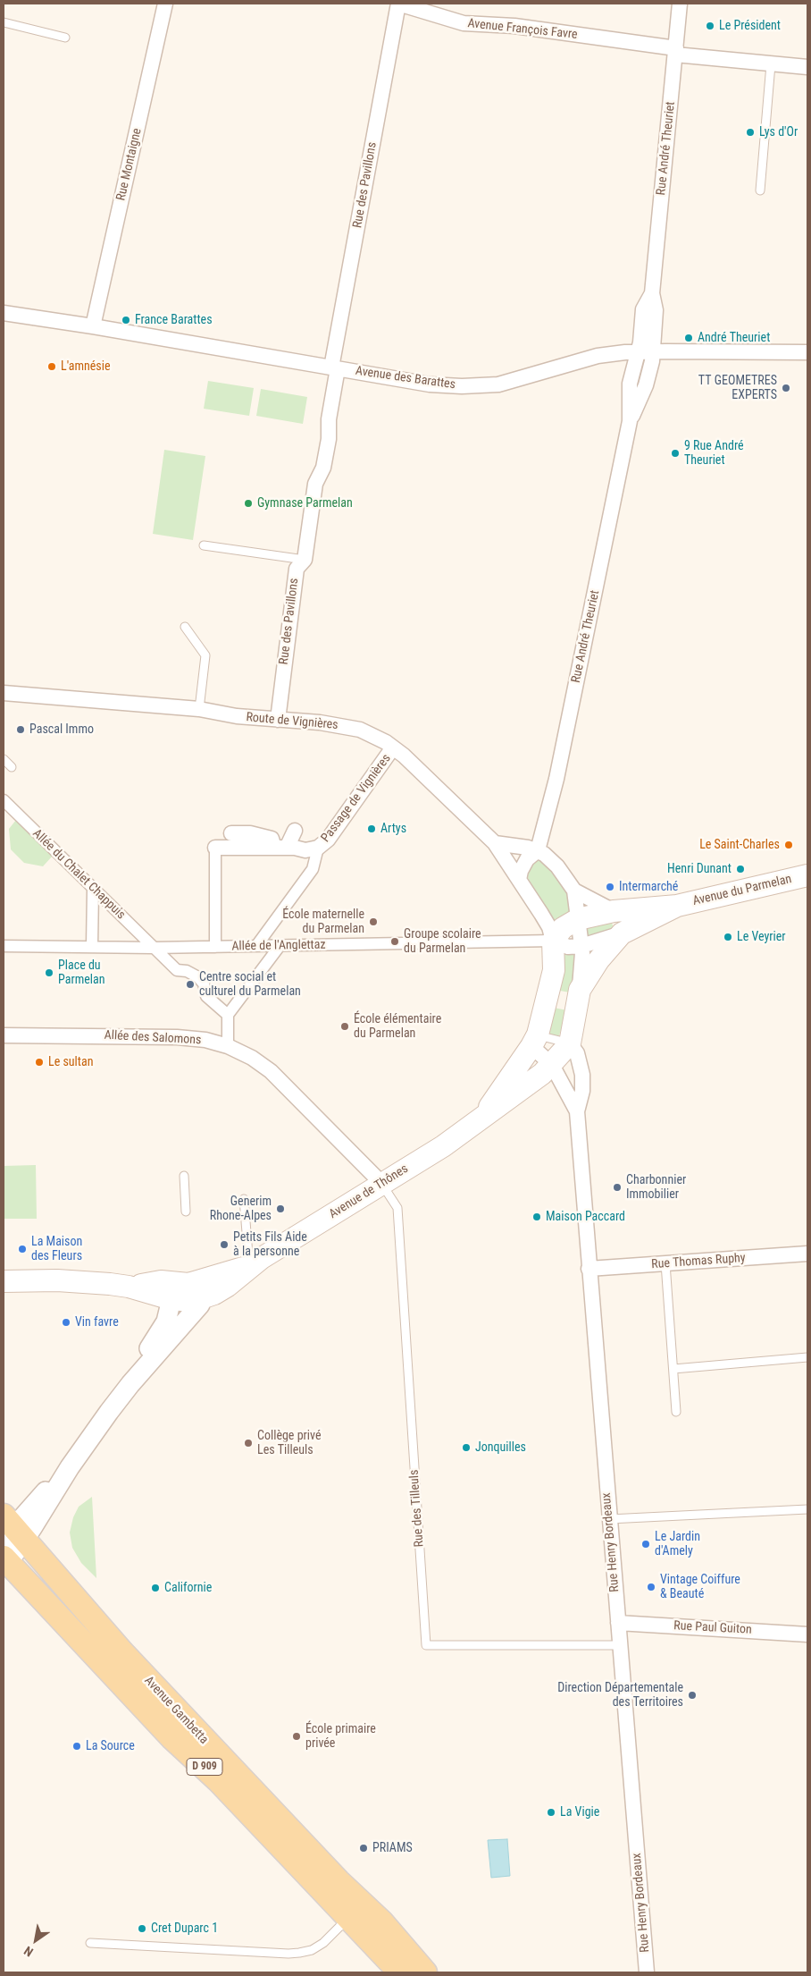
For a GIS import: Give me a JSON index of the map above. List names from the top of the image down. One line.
{"streets":{"main road":["Avenue du Parmelan","Avenue de Thônes","Avenue Gambetta","D 909"],"street":["Avenue François Favre","Rue André Theuriet","Rue Montaigne","Rue des Pavillons","Avenue des Barattes","Route de Vignières","Passage de Vignières","Allée du Chalet Chappuis","Allée de l'Anglettaz","Allée des Salomons","Rue Thomas Ruphy","Rue Henry Bordeaux","Rue Paul Guiton"],"lane":["Rue des Tilleuls"]},"crossings":[["Avenue François Favre","Rue André Theuriet"],["Avenue François Favre","Rue des Pavillons"],["Rue André Theuriet","Avenue des Barattes"],["Rue Montaigne","Avenue des Barattes"],["Rue des Pavillons","Avenue des Barattes"],["Rue des Pavillons","Route de Vignières"],["Route de Vignières","Passage de Vignières"],["Route de Vignières","Allée de l'Anglettaz"],["Passage de Vignières","Allée de l'Anglettaz"],["Allée du Chalet Chappuis","Allée de l'Anglettaz"],["Allée des Salomons","Avenue de Thônes"],["Allée des Salomons","Rue des Tilleuls"],["Avenue de Thônes","Rue des Tilleuls"],["Rue Thomas Ruphy","Rue Henry Bordeaux"],["Rue des Tilleuls","Rue Henry Bordeaux"],["Rue Henry Bordeaux","Rue Paul Guiton"]],"places":["Le Président","Lys d'Or","France Barattes","André Theuriet","L'amnésie","TT GEOMETRES EXPERTS","9 Rue André Theuriet","Gymnase Parmelan","Pascal Immo","Artys","Le Saint-Charles","Henri Dunant","Intermarché","École maternelle du Parmelan","Le Veyrier","Groupe scolaire du Parmelan","Place du Parmelan","Centre social et culturel du Parmelan","École élémentaire du Parmelan","Le sultan","Charbonnier Immobilier","Generim Rhone-Alpes","Maison Paccard","Petits Fils Aide à la personne","La Maison des Fleurs","Vin favre","Collège privé Les Tilleuls","Jonquilles","Le Jardin d'Amely","Vintage Coiffure & Beauté","Californie","Direction Départementale des Territoires","École primaire privée","La Source","La Vigie","PRIAMS","Cret Duparc 1"],"north":"bottom left"}
